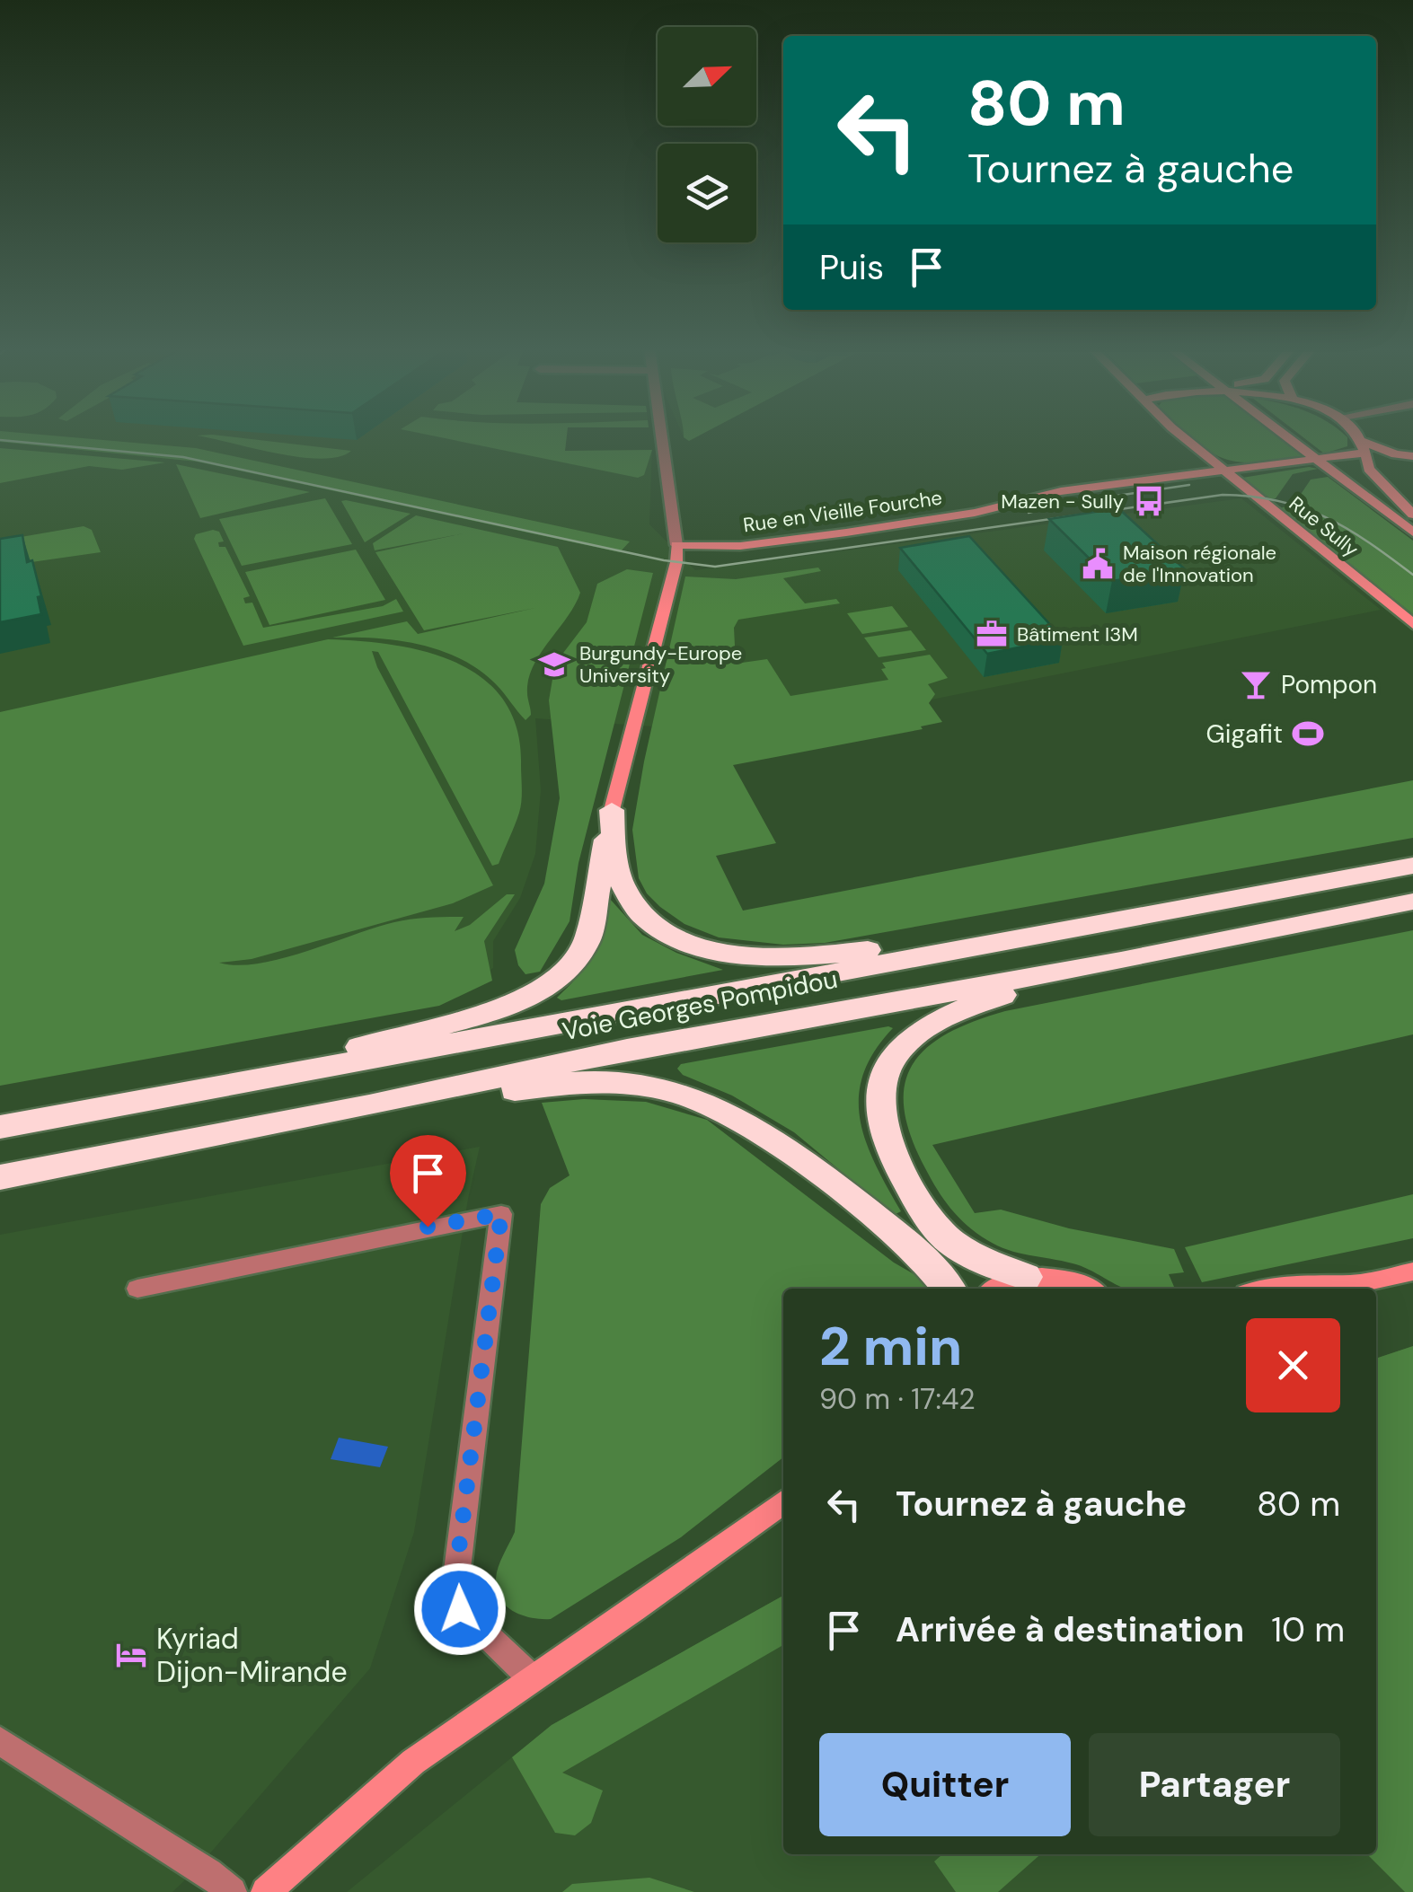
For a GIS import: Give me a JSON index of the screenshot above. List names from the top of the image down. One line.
{"streets":{"highway":["Voie Georges Pompidou"],"main road":["Rue en Vieille Fourche","Rue Sully"]},"crossings":[["Rue en Vieille Fourche","Rue Sully"]],"places":{"bus stop":["Mazen - Sully"],"public building":["Maison régionale de l'Innovation"],"office":["Bâtiment I3M"],"school or university":["Burgundy-Europe University"],"bar":["Pompon"],"sports":["Gigafit"],"hotel":["Kyriad Dijon-Mirande"]},"north":"top right","page":{"turn":["80 m","Tournez à gauche"],"then":"Puis","heading":["2 min","90 m · 17:42"],"list":[{"name":"Tournez à gauche","value":"80 m"},{"name":"Arrivée à destination","value":"10 m"}],"buttons":["Quitter","Partager"]}}
